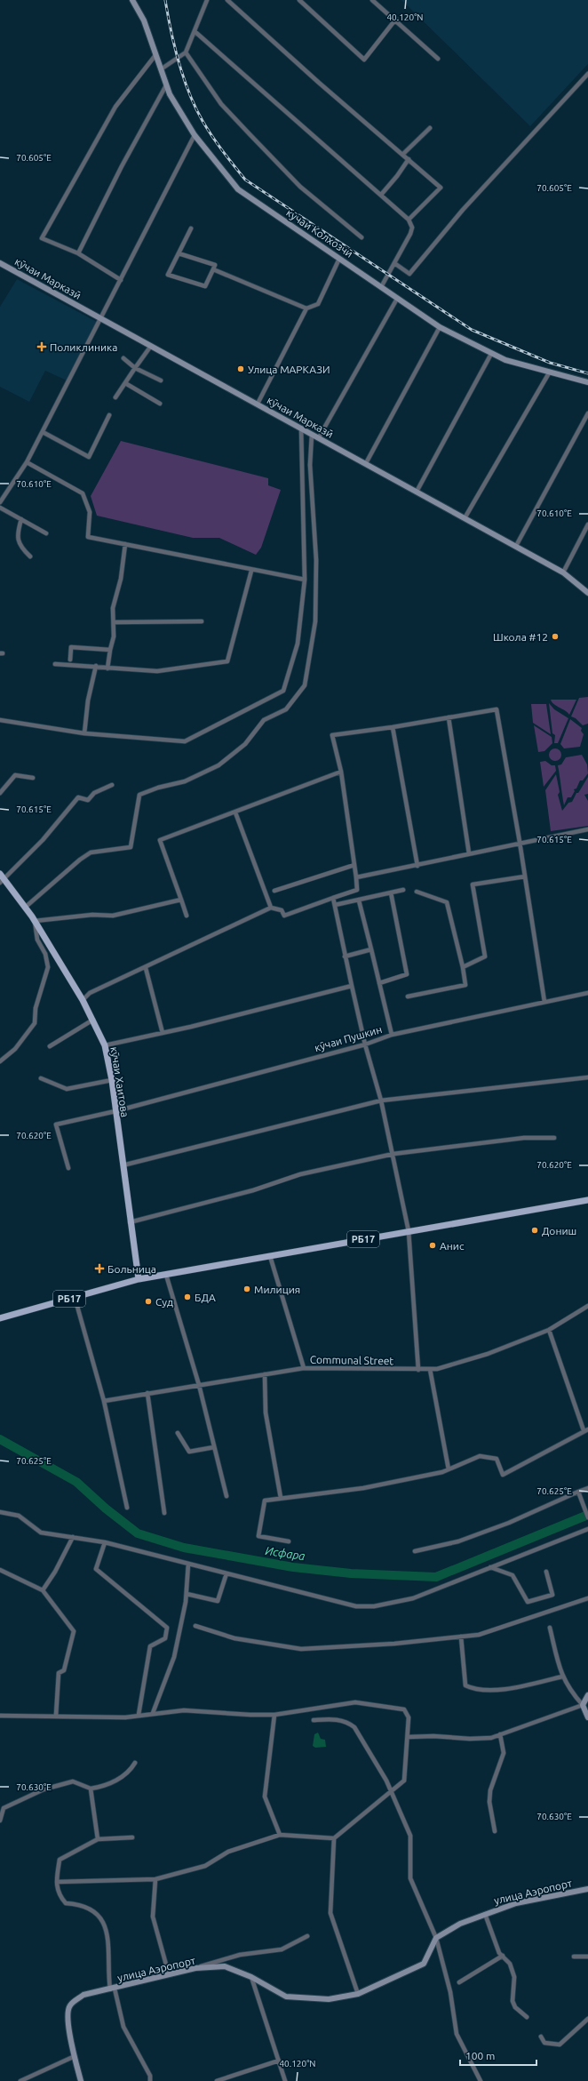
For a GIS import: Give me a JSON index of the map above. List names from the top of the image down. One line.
{"streets":{"main road":["кӯчаи Колхозчӣ","кӯчаи Марказӣ","кӯчаи Хаитова","РБ17","улица Аэропорт"],"street":["кӯчаи Пушкин","Communal Street"]},"crossings":[["кӯчаи Пушкин","кӯчаи Хаитова"],["кӯчаи Хаитова","РБ17"]],"water":["Исфара"],"places":{"health":["Поликлиника","Больница"],"other":["Улица МАРКАЗИ","Школа #12","Дониш","Анис","Милиция","БДА","Суд"]},"scale_bar":"100 m","coordinates":["40.120°N","70.605°E","70.610°E","70.615°E","70.620°E","70.625°E","70.630°E"]}
